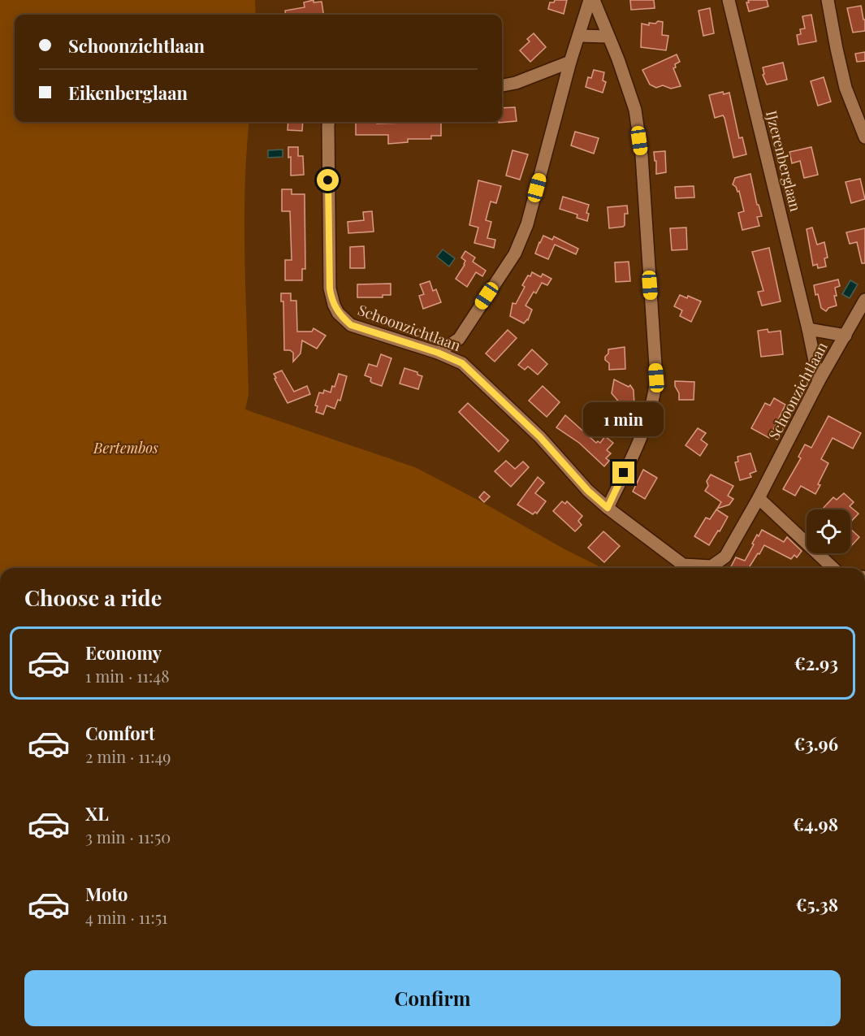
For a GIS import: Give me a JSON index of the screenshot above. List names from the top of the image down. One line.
{"streets":{"street":["IJzerenberglaan","Schoonzichtlaan"]},"crossings":[["IJzerenberglaan","Schoonzichtlaan"]],"parks":["Bertembos"],"page":{"banner":["Schoonzichtlaan","Eikenberglaan"],"bubble":"1 min","heading":"Choose a ride","list":[{"name":"Economy","note":"1 min · 11:48","value":"€2.93"},{"name":"Comfort","note":"2 min · 11:49","value":"€3.96"},{"name":"XL","note":"3 min · 11:50","value":"€4.98"},{"name":"Moto","note":"4 min · 11:51","value":"€5.38"}],"buttons":"Confirm"}}
